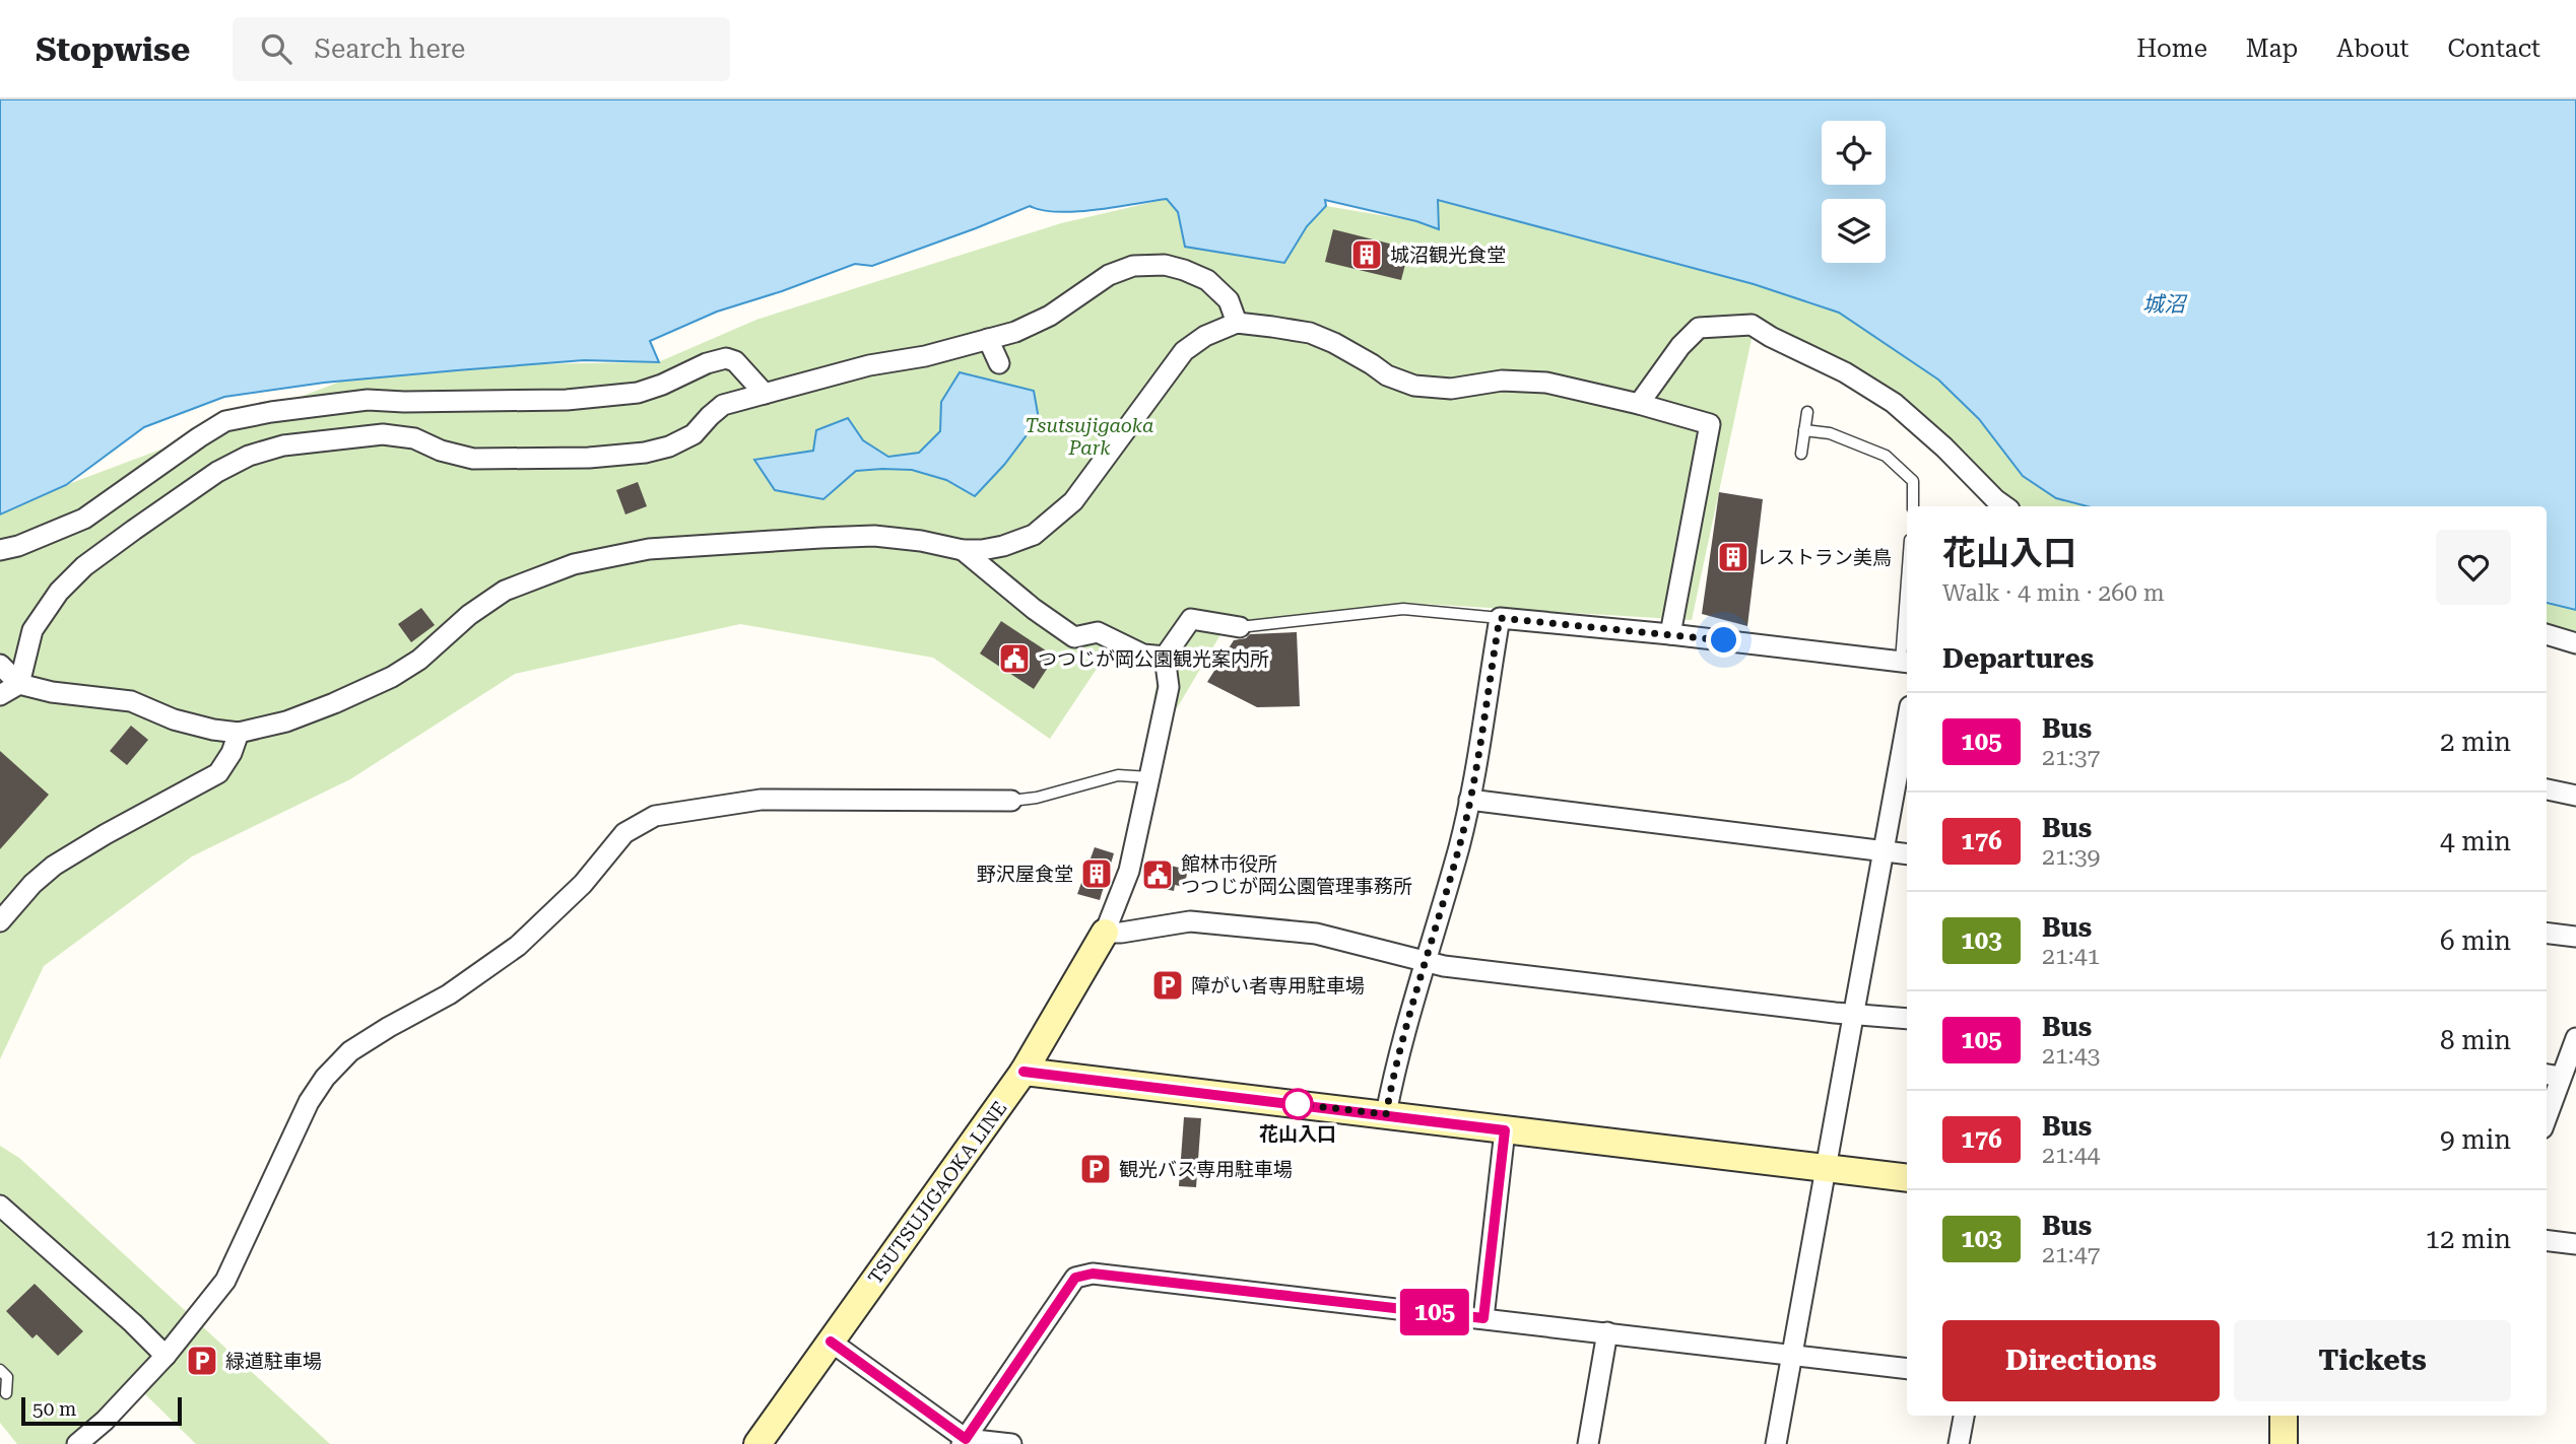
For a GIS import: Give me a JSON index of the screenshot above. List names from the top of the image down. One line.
{"streets":{"street":["TSUTSUJIGAOKA LINE"]},"water":["城沼"],"parks":["Tsutsujigaoka Park"],"places":{"building":["城沼観光食堂","レストラン美鳥","野沢屋食堂"],"public building":["つつじが岡公園観光案内所","館林市役所 つつじが岡公園管理事務所"],"parking":["障がい者専用駐車場","観光バス専用駐車場","緑道駐車場"],"other":["花山入口"]},"lines":["bus line 105"],"scale_bar":"50 m","page":{"header":"Stopwise","search":"Search here","nav":["Home","Map","About","Contact"],"on_map":"105","heading":[["花山入口","Walk · 4 min · 260 m"],"Departures"],"list":[{"mark":"105","name":"Bus","note":"21:37","value":"2 min"},{"mark":"176","name":"Bus","note":"21:39","value":"4 min"},{"mark":"103","name":"Bus","note":"21:41","value":"6 min"},{"mark":"105","name":"Bus","note":"21:43","value":"8 min"},{"mark":"176","name":"Bus","note":"21:44","value":"9 min"},{"mark":"103","name":"Bus","note":"21:47","value":"12 min"}],"buttons":["Directions","Tickets"],"scale":"50 m"}}
